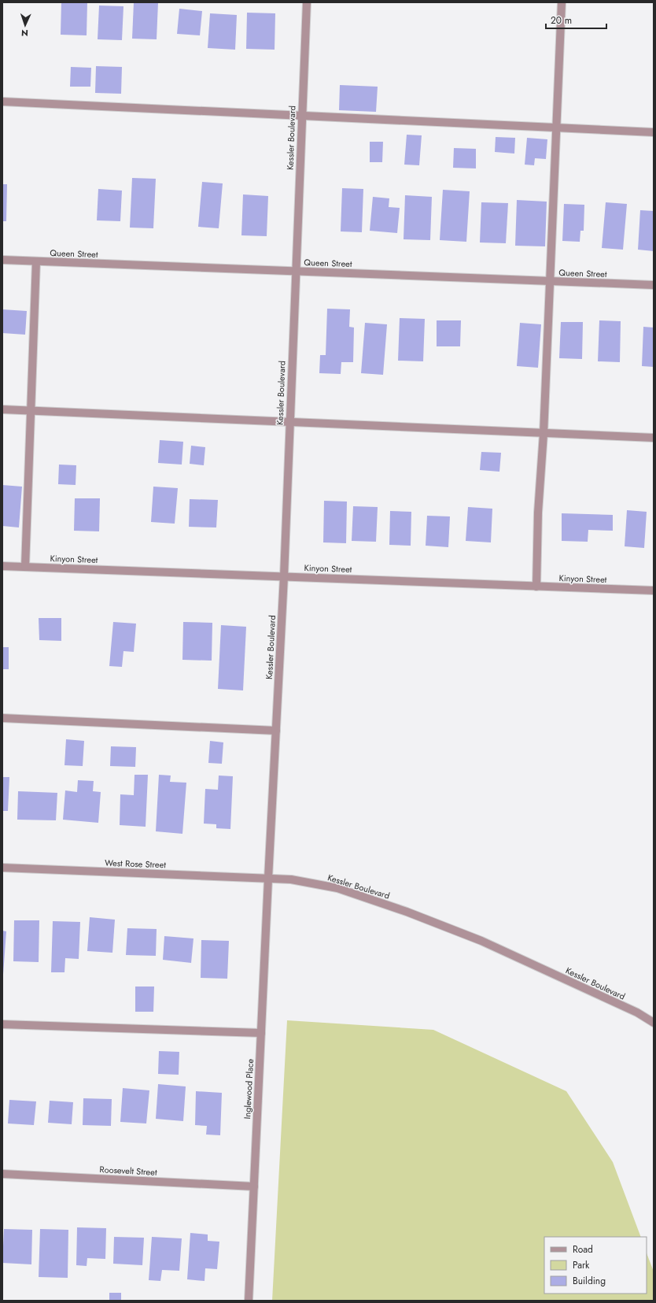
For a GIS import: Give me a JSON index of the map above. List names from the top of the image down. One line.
{"streets":{"street":["Kessler Boulevard","Queen Street","Kinyon Street","West Rose Street","Inglewood Place","Roosevelt Street"]},"crossings":[["Kessler Boulevard","Queen Street"],["Kessler Boulevard","Kinyon Street"],["Kessler Boulevard","West Rose Street"],["Kessler Boulevard","Inglewood Place"],["West Rose Street","Inglewood Place"],["Inglewood Place","Roosevelt Street"]],"legend":["Road","Park","Building"],"scale_bar":"20 m","north":"bottom"}
